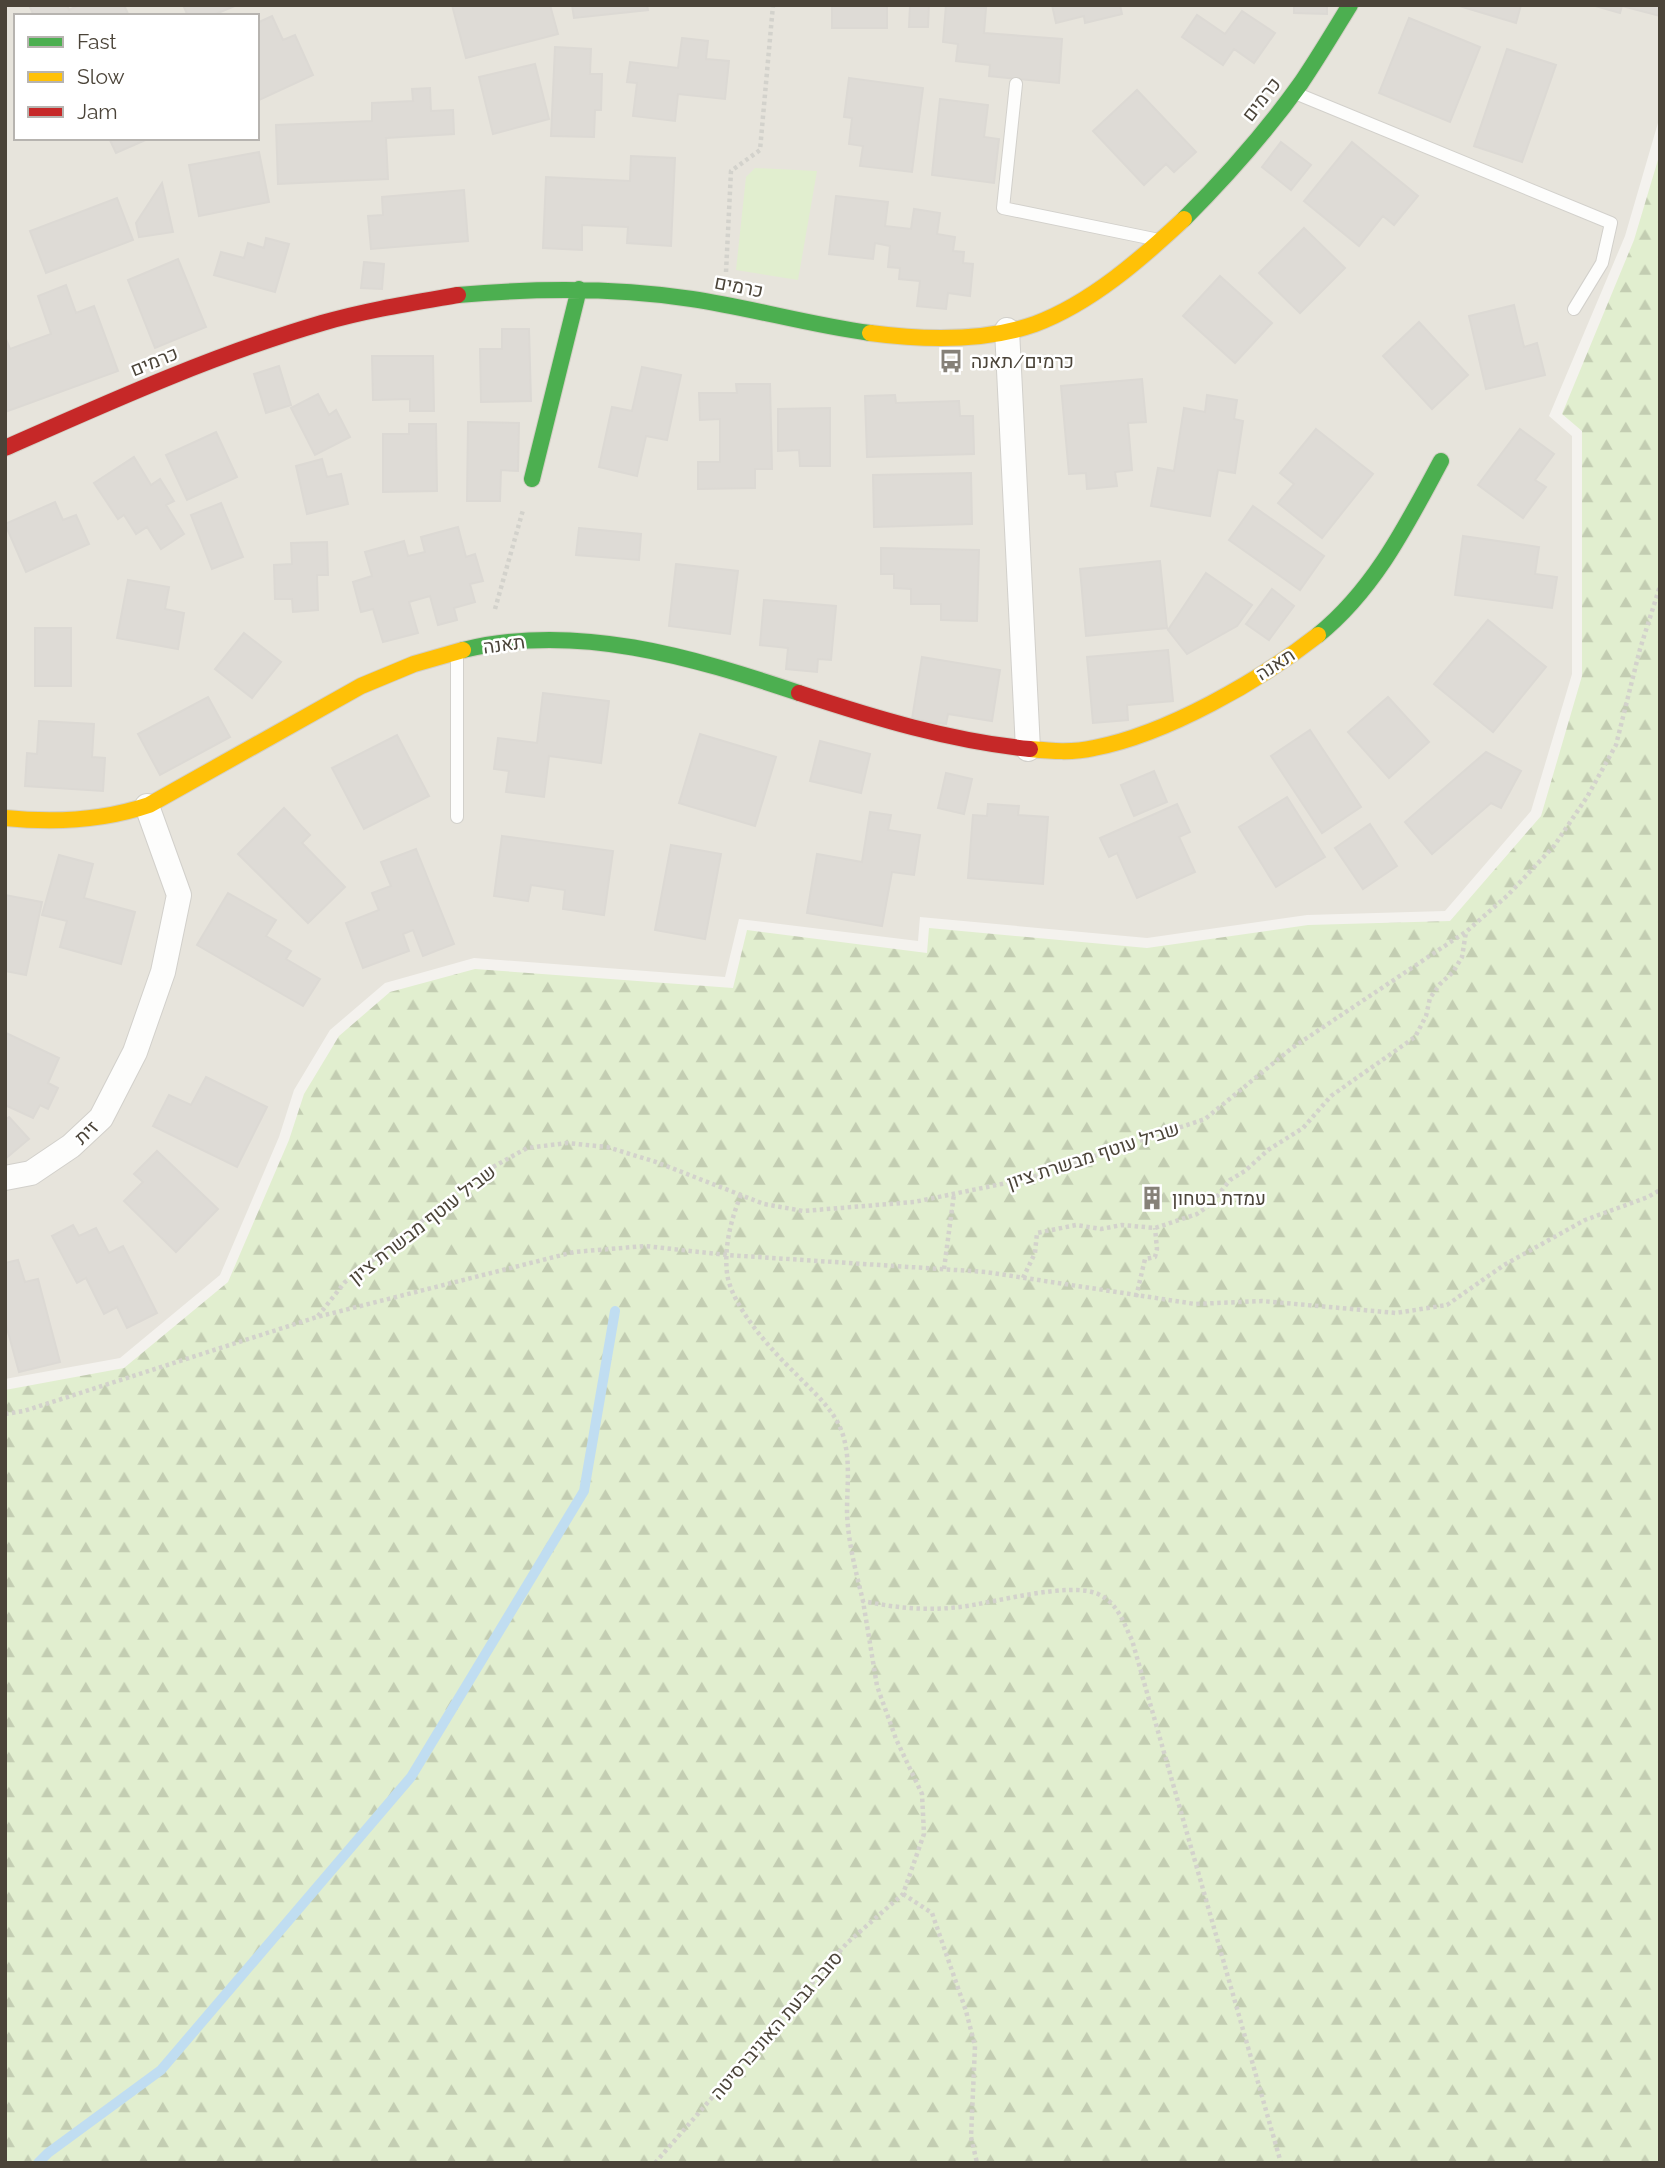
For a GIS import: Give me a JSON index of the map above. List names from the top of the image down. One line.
{"streets":{"street":["כרמים","תאנה","זית"],"path":["שביל עוטף מבשרת ציון","סובב גבעת האוניברסיטה"]},"crossings":[["תאנה","זית"]],"places":{"bus stop":["כרמים/תאנה"],"building":["עמדת בטחון"]},"legend":["Fast","Slow","Jam"]}
